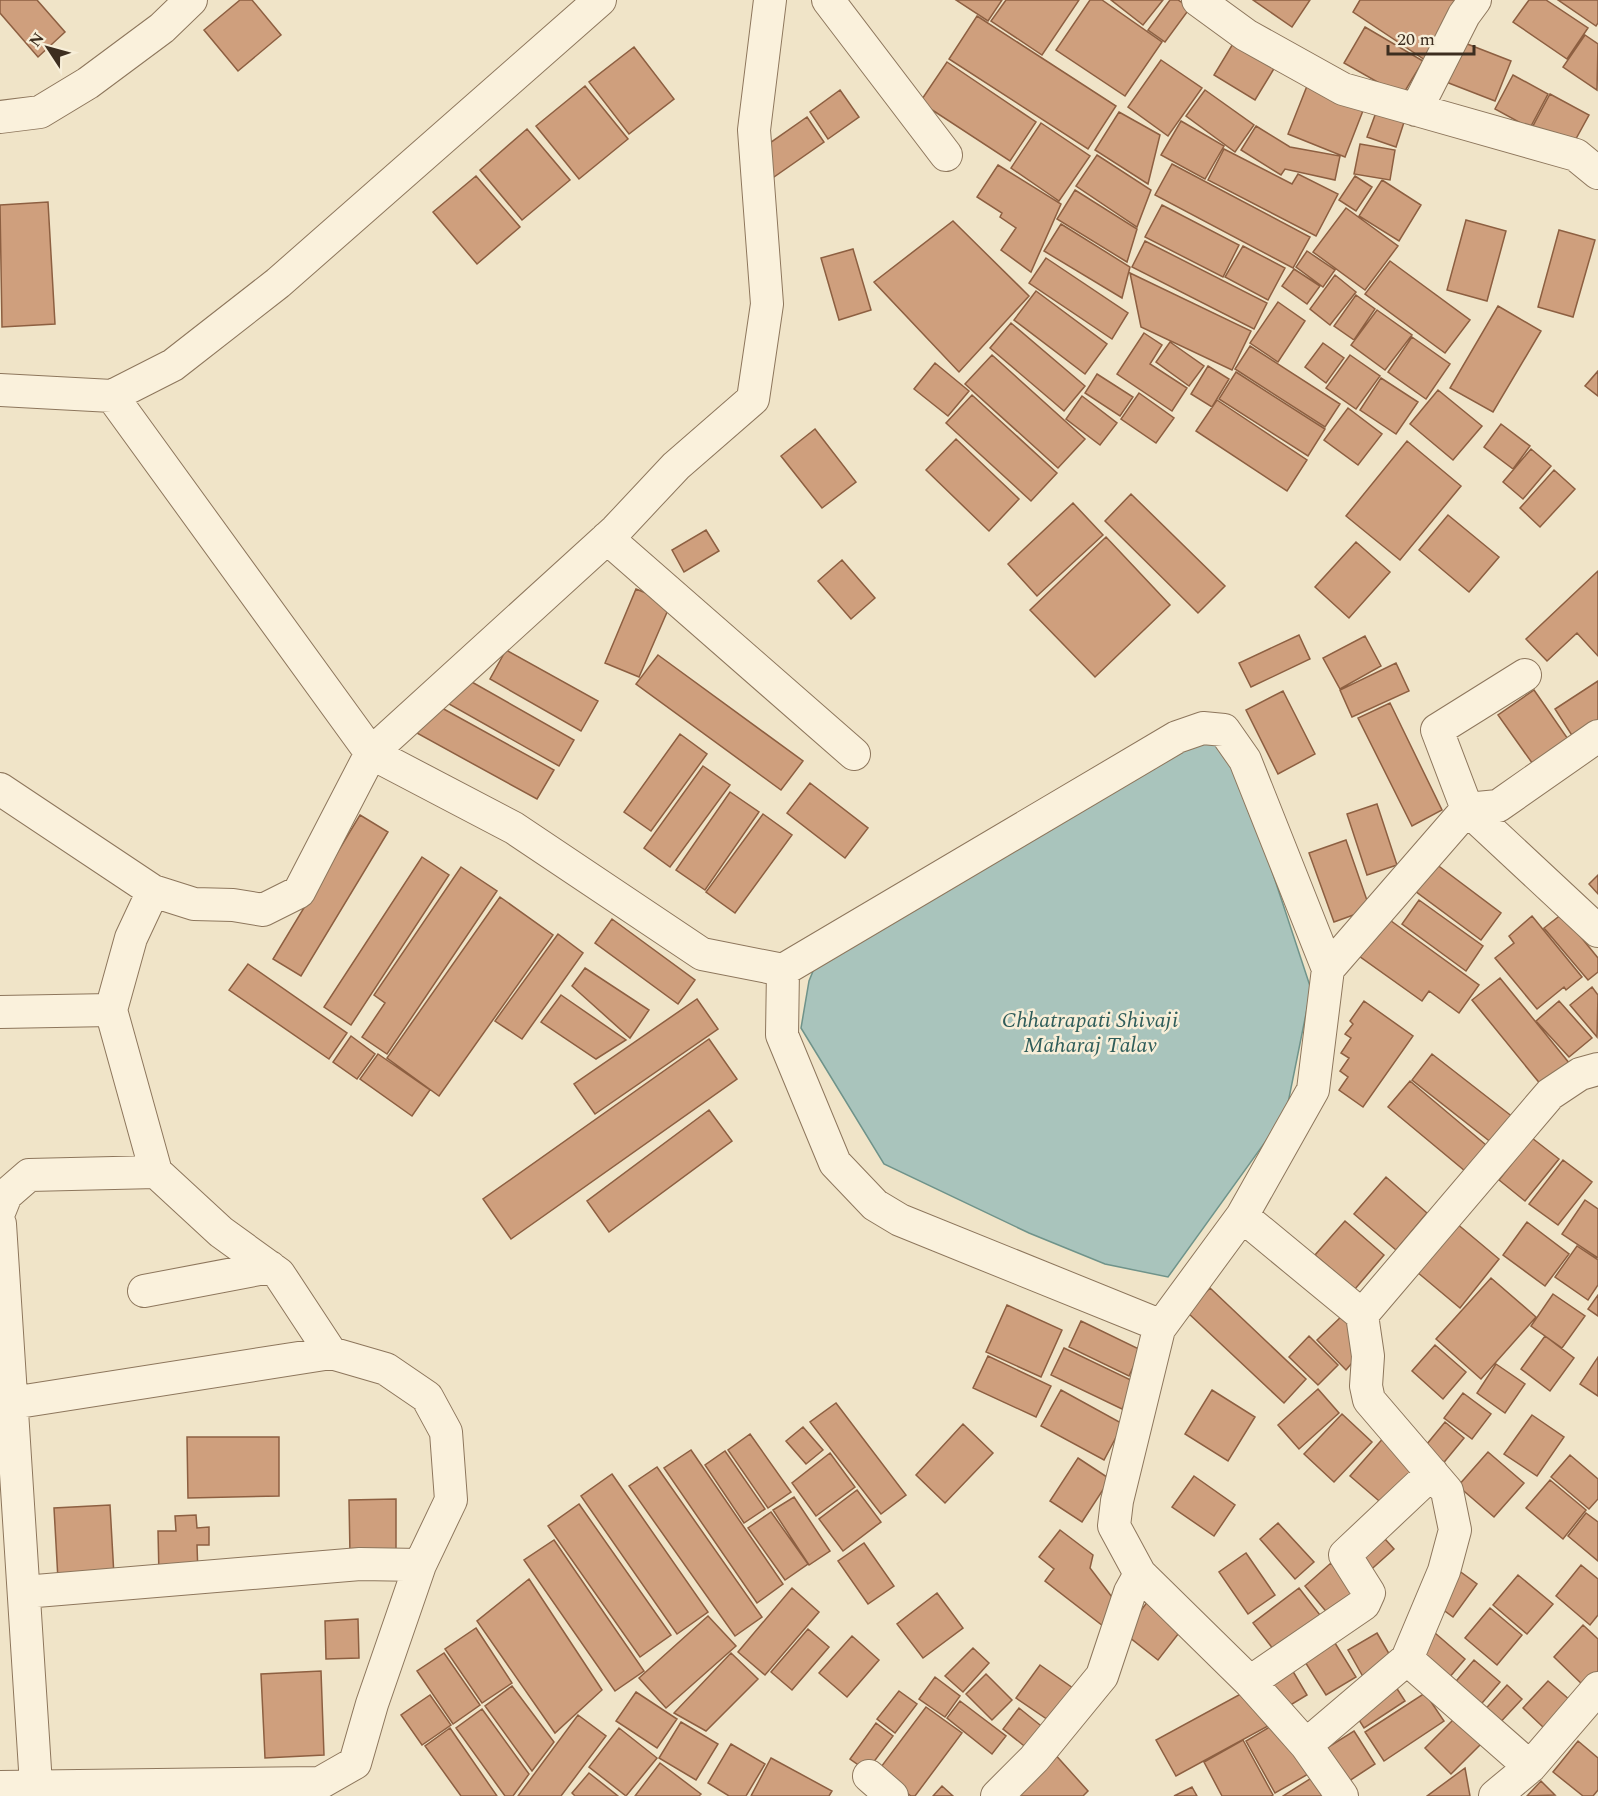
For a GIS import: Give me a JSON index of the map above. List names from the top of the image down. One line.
{"water":["Chhatrapati Shivaji Maharaj Talav"],"scale_bar":"20 m","north":"top left"}
